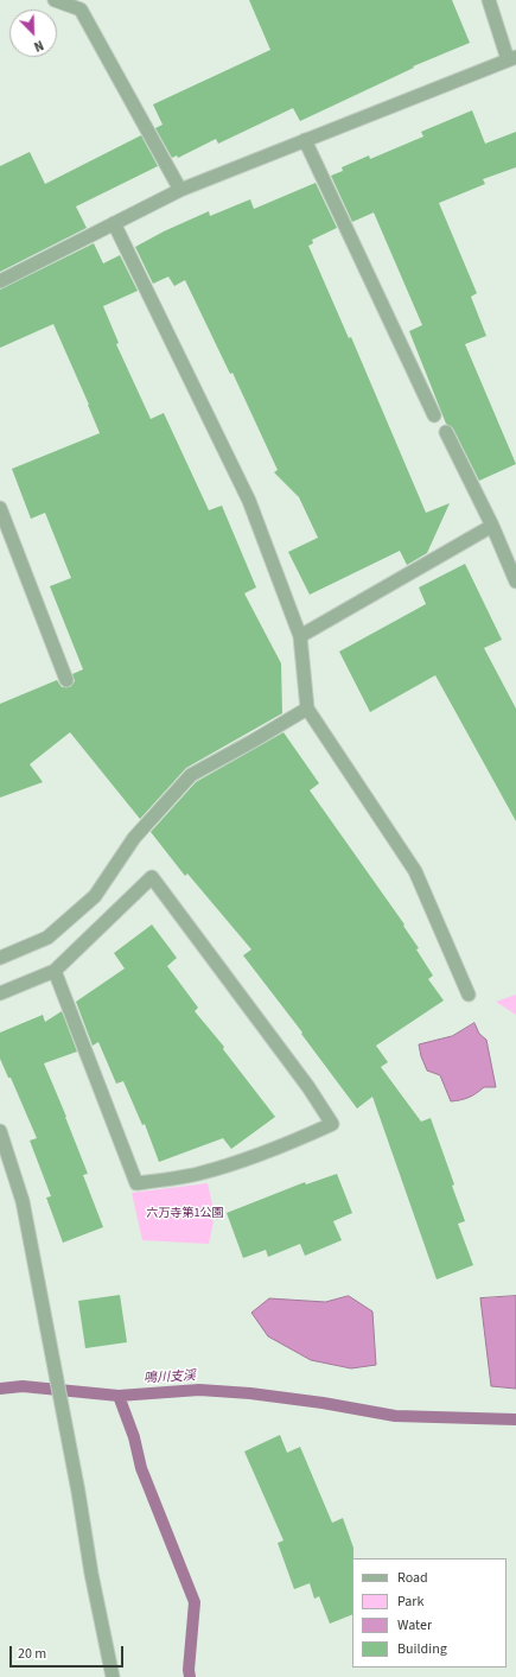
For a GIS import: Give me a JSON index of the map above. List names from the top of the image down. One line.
{"water":["鳴川支渓"],"parks":["六万寺第1公園"],"legend":["Road","Park","Water","Building"],"scale_bar":"20 m","north":"bottom right"}
